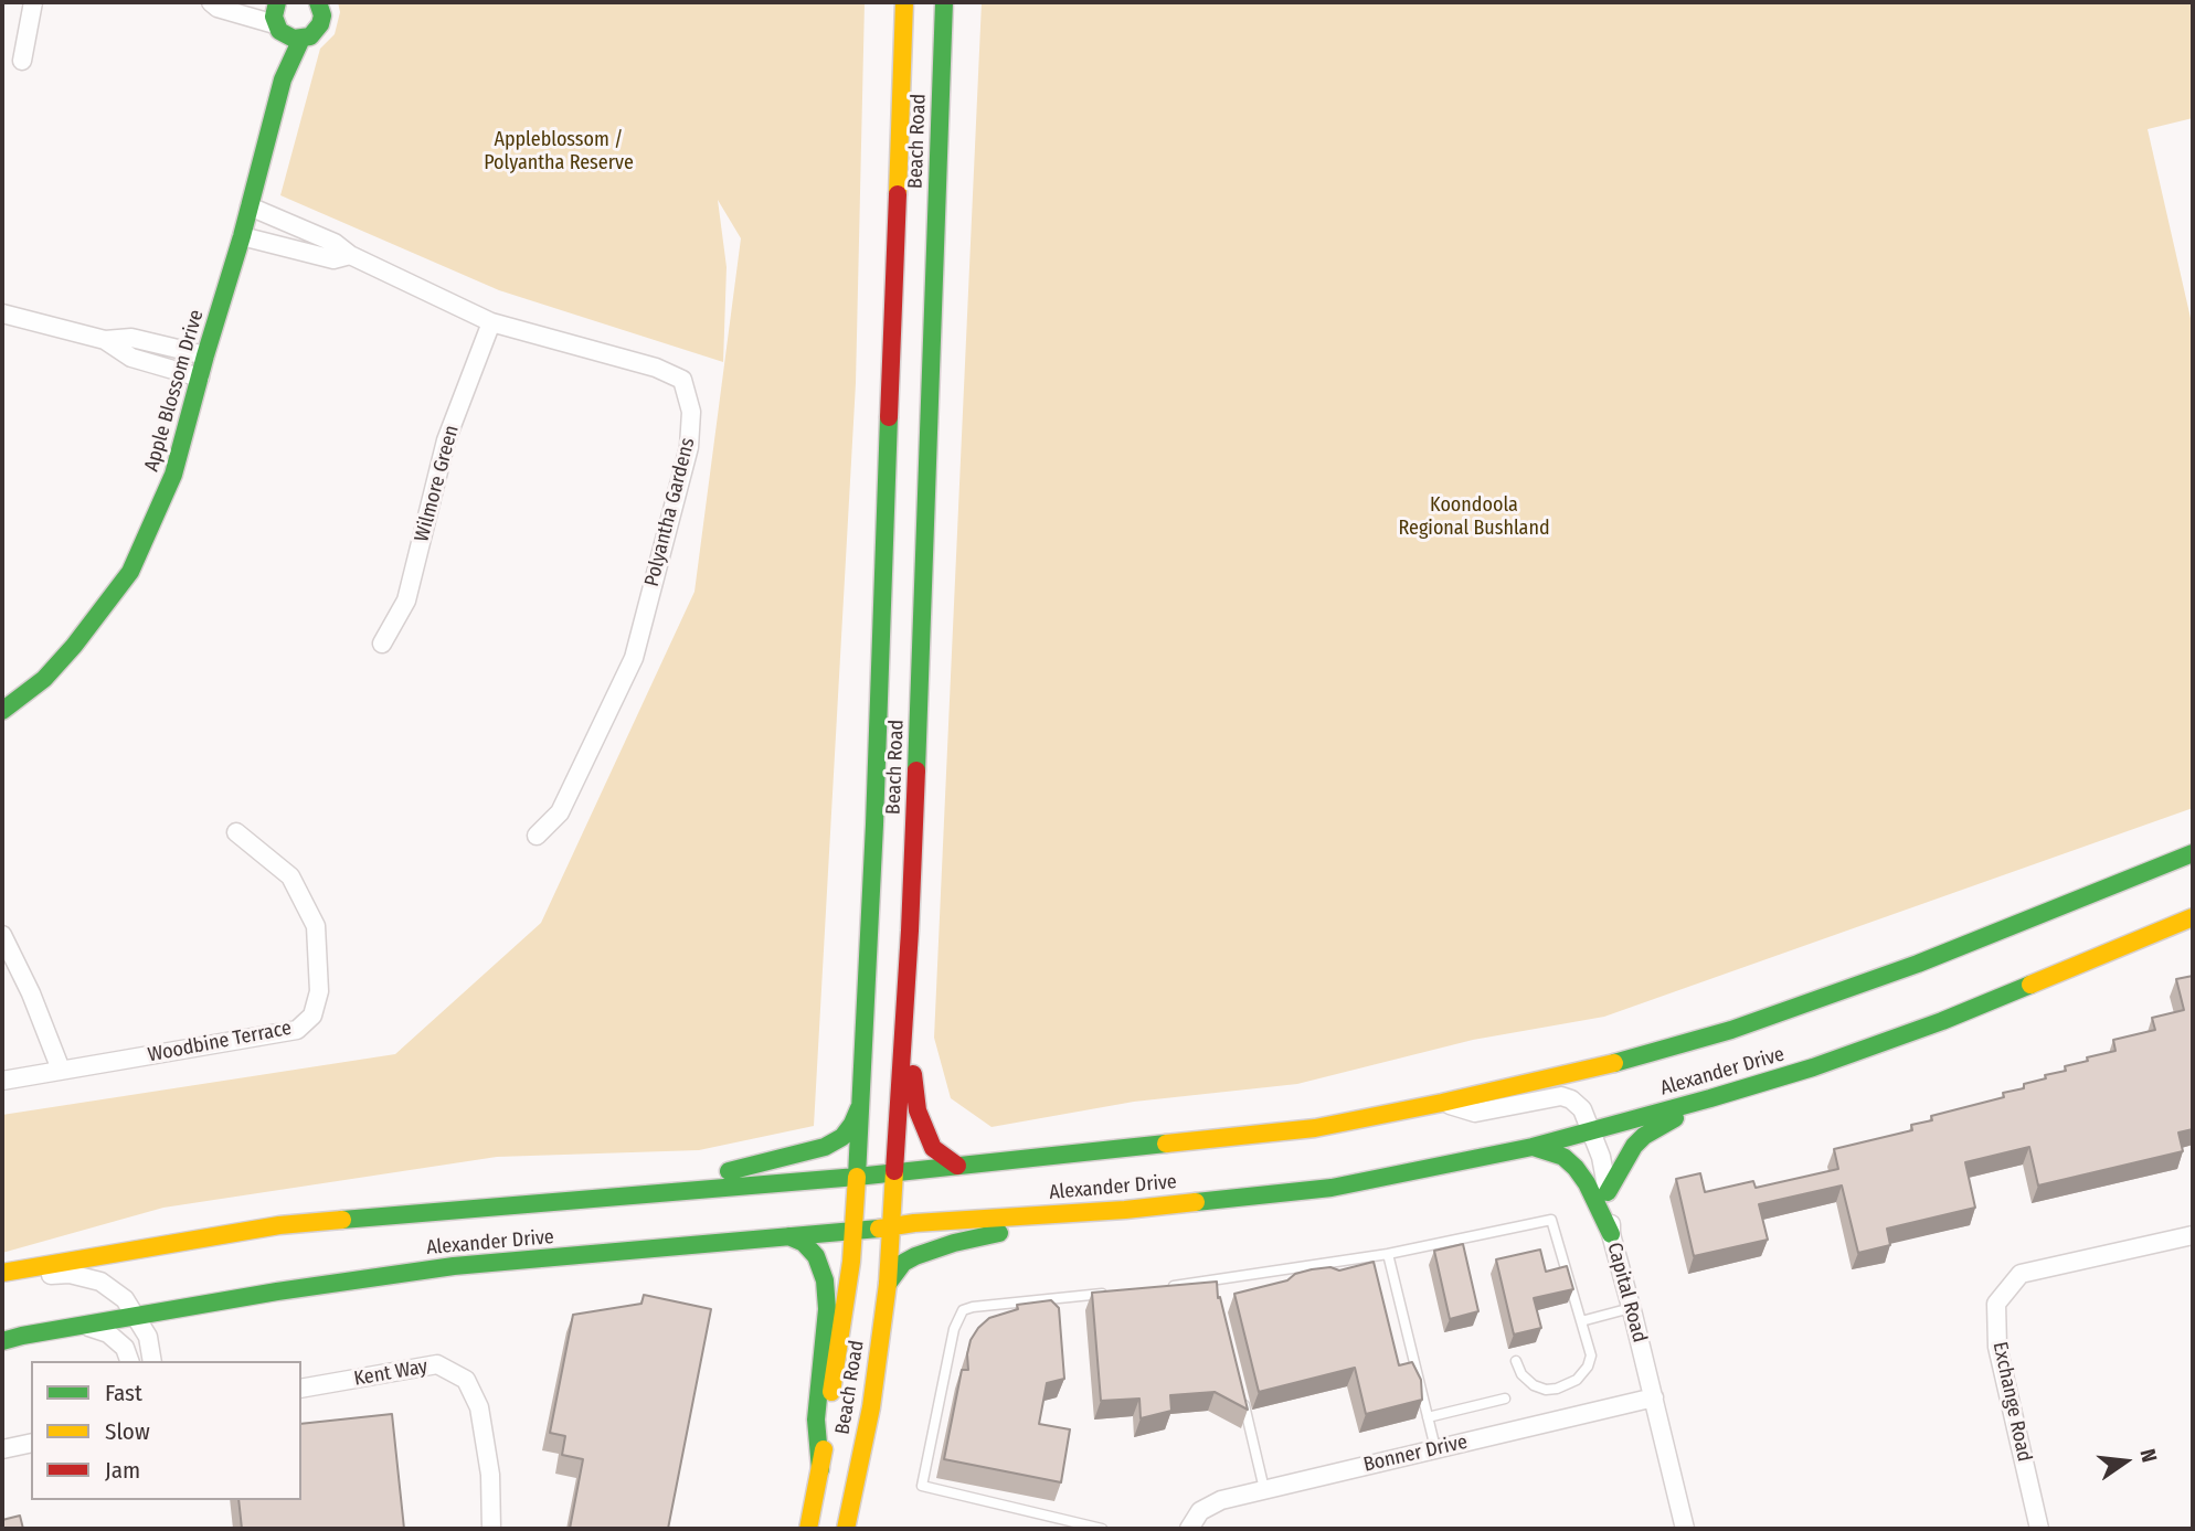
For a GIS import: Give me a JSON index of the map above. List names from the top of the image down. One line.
{"streets":{"main road":["Beach Road","Apple Blossom Drive","Alexander Drive"],"street":["Wilmore Green","Polyantha Gardens","Woodbine Terrace","Capital Road","Kent Way","Exchange Road","Bonner Drive"]},"crossings":[["Beach Road","Alexander Drive"],["Apple Blossom Drive","Polyantha Gardens"],["Wilmore Green","Polyantha Gardens"],["Alexander Drive","Capital Road"],["Capital Road","Bonner Drive"]],"parks":["Appleblossom / Polyantha Reserve","Koondoola Regional Bushland"],"legend":["Fast","Slow","Jam"],"north":"right"}
